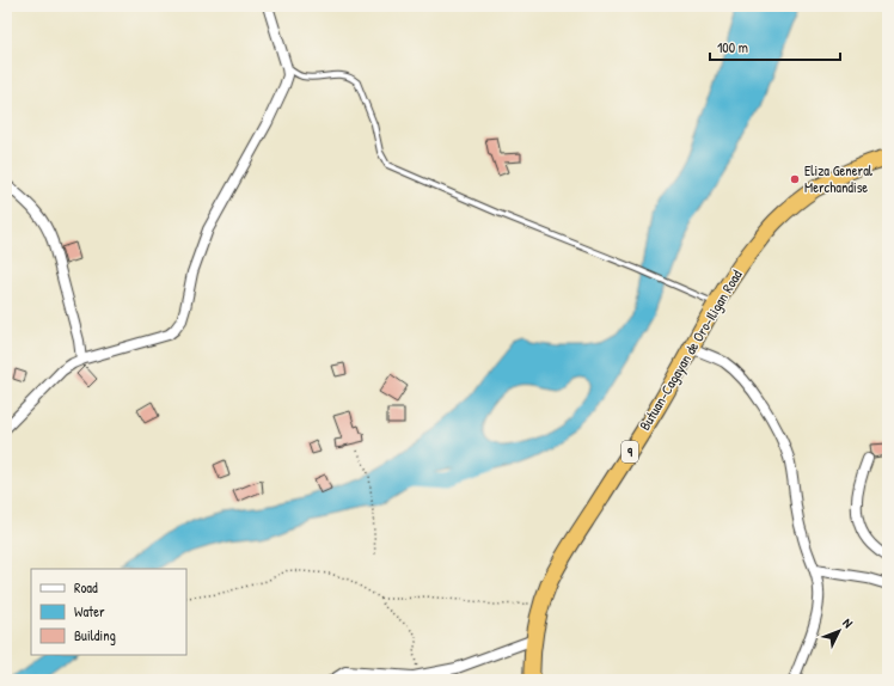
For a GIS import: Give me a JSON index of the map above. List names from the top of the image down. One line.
{"streets":{"highway":["Butuan-Cagayan de Oro-Iligan Road","9"]},"places":["Eliza General Merchandise"],"legend":["Road","Water","Building"],"scale_bar":"100 m","north":"top right"}
